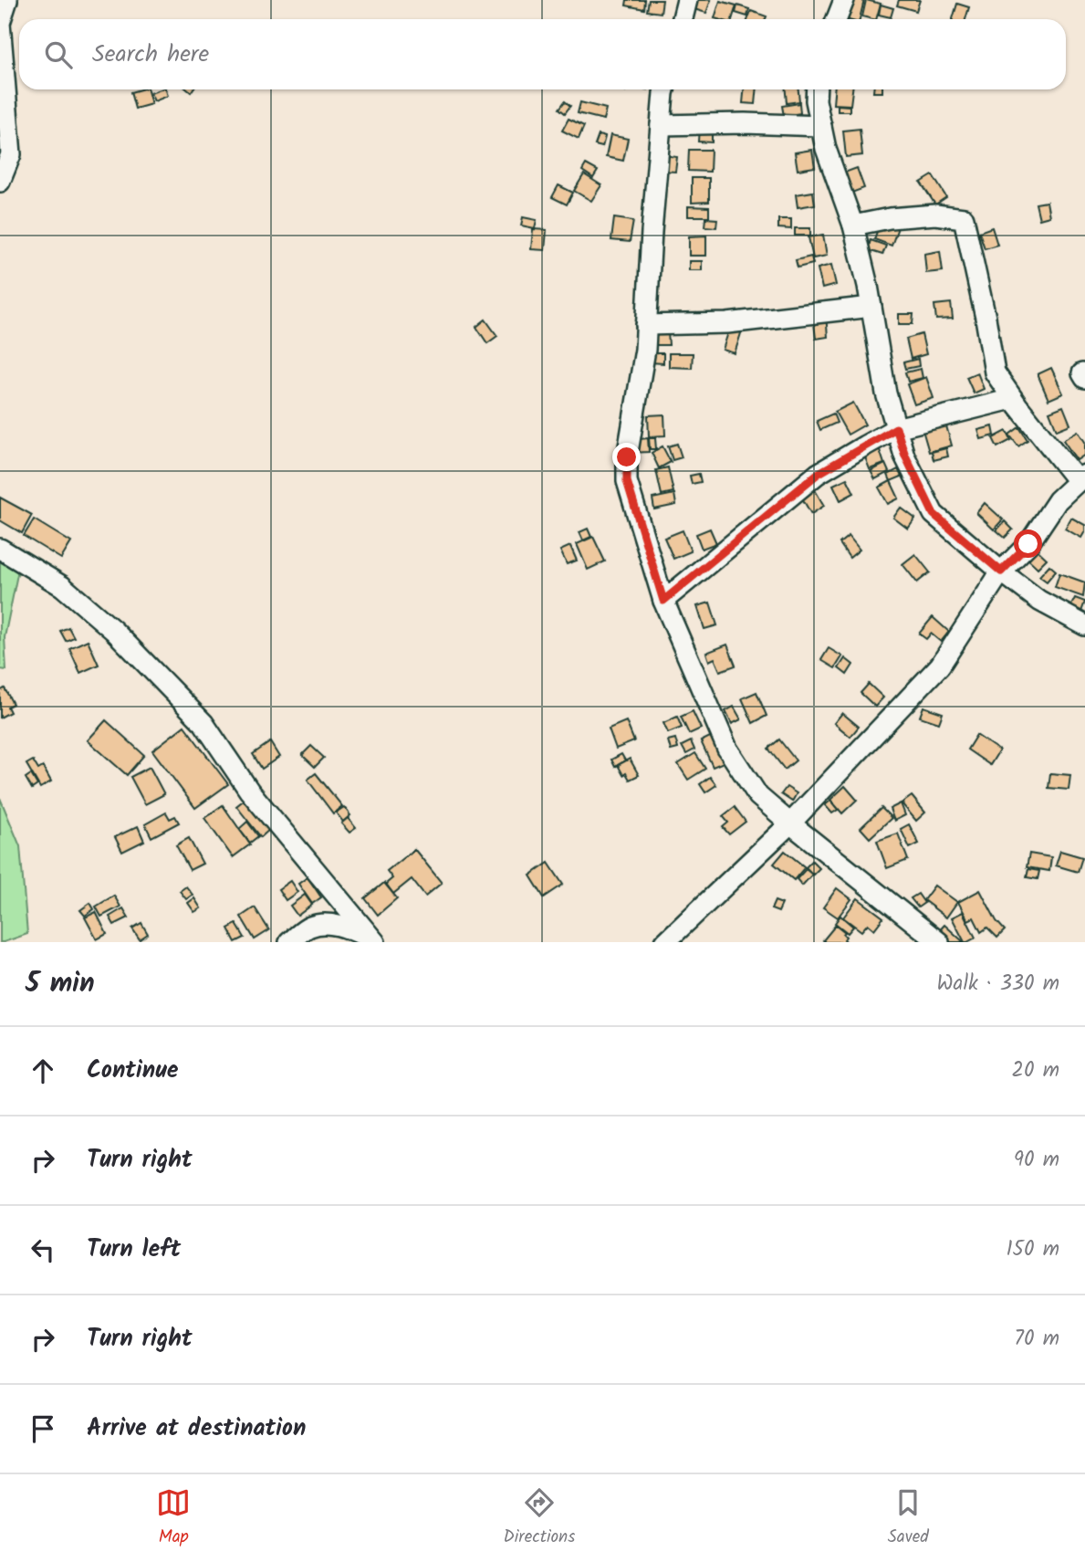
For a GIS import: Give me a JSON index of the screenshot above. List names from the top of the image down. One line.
{"page":{"search":"Search here","heading":["5 min","Walk · 330 m"],"list":[["Continue","20 m"],["Turn right","90 m"],["Turn left","150 m"],["Turn right","70 m"],"Arrive at destination"],"nav":["Map","Directions","Saved"]}}
